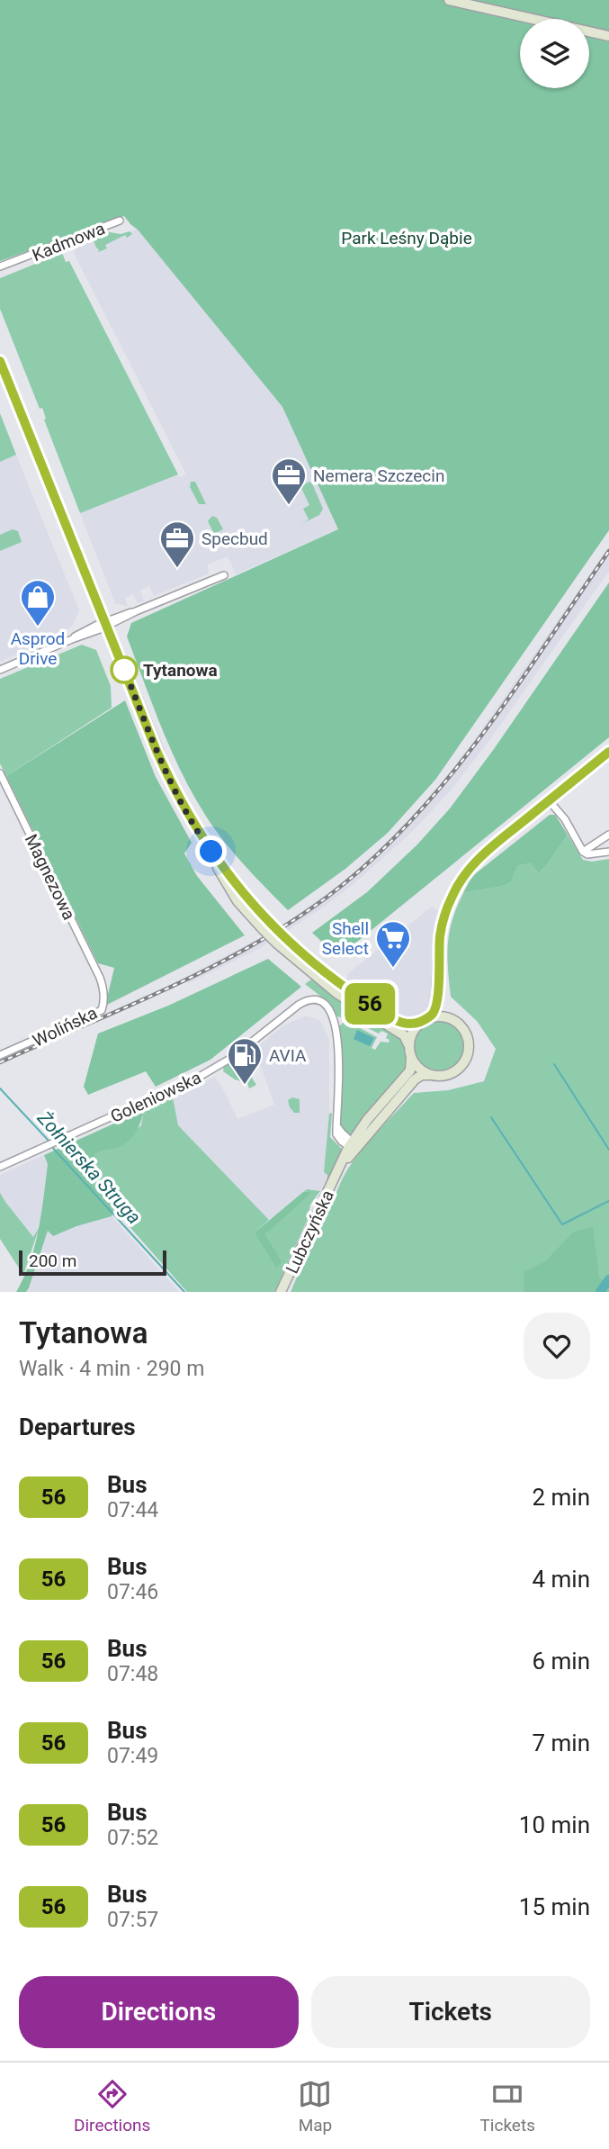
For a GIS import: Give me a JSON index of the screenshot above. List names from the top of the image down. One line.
{"streets":{"street":["Kadmowa","Magnezowa","Wolińska","Goleniowska","Lubczyńska"]},"crossings":[["Magnezowa","Wolińska"],["Goleniowska","Lubczyńska"]],"water":["Żołnierska Struga"],"parks":["Park Leśny Dąbie"],"places":{"office":["Nemera Szczecin","Specbud"],"shop":["Asprod Drive"],"other":["Tytanowa"],"supermarket":["Shell Select"],"fuel station":["AVIA"]},"lines":["bus line 56"],"scale_bar":"200 m","page":{"on_map":"56","scale":"200 m","heading":[["Tytanowa","Walk · 4 min · 290 m"],"Departures"],"list":[{"mark":"56","name":"Bus","note":"07:44","value":"2 min"},{"mark":"56","name":"Bus","note":"07:46","value":"4 min"},{"mark":"56","name":"Bus","note":"07:48","value":"6 min"},{"mark":"56","name":"Bus","note":"07:49","value":"7 min"},{"mark":"56","name":"Bus","note":"07:52","value":"10 min"},{"mark":"56","name":"Bus","note":"07:57","value":"15 min"}],"buttons":["Directions","Tickets"],"tabs":["Directions","Map","Tickets"]}}
